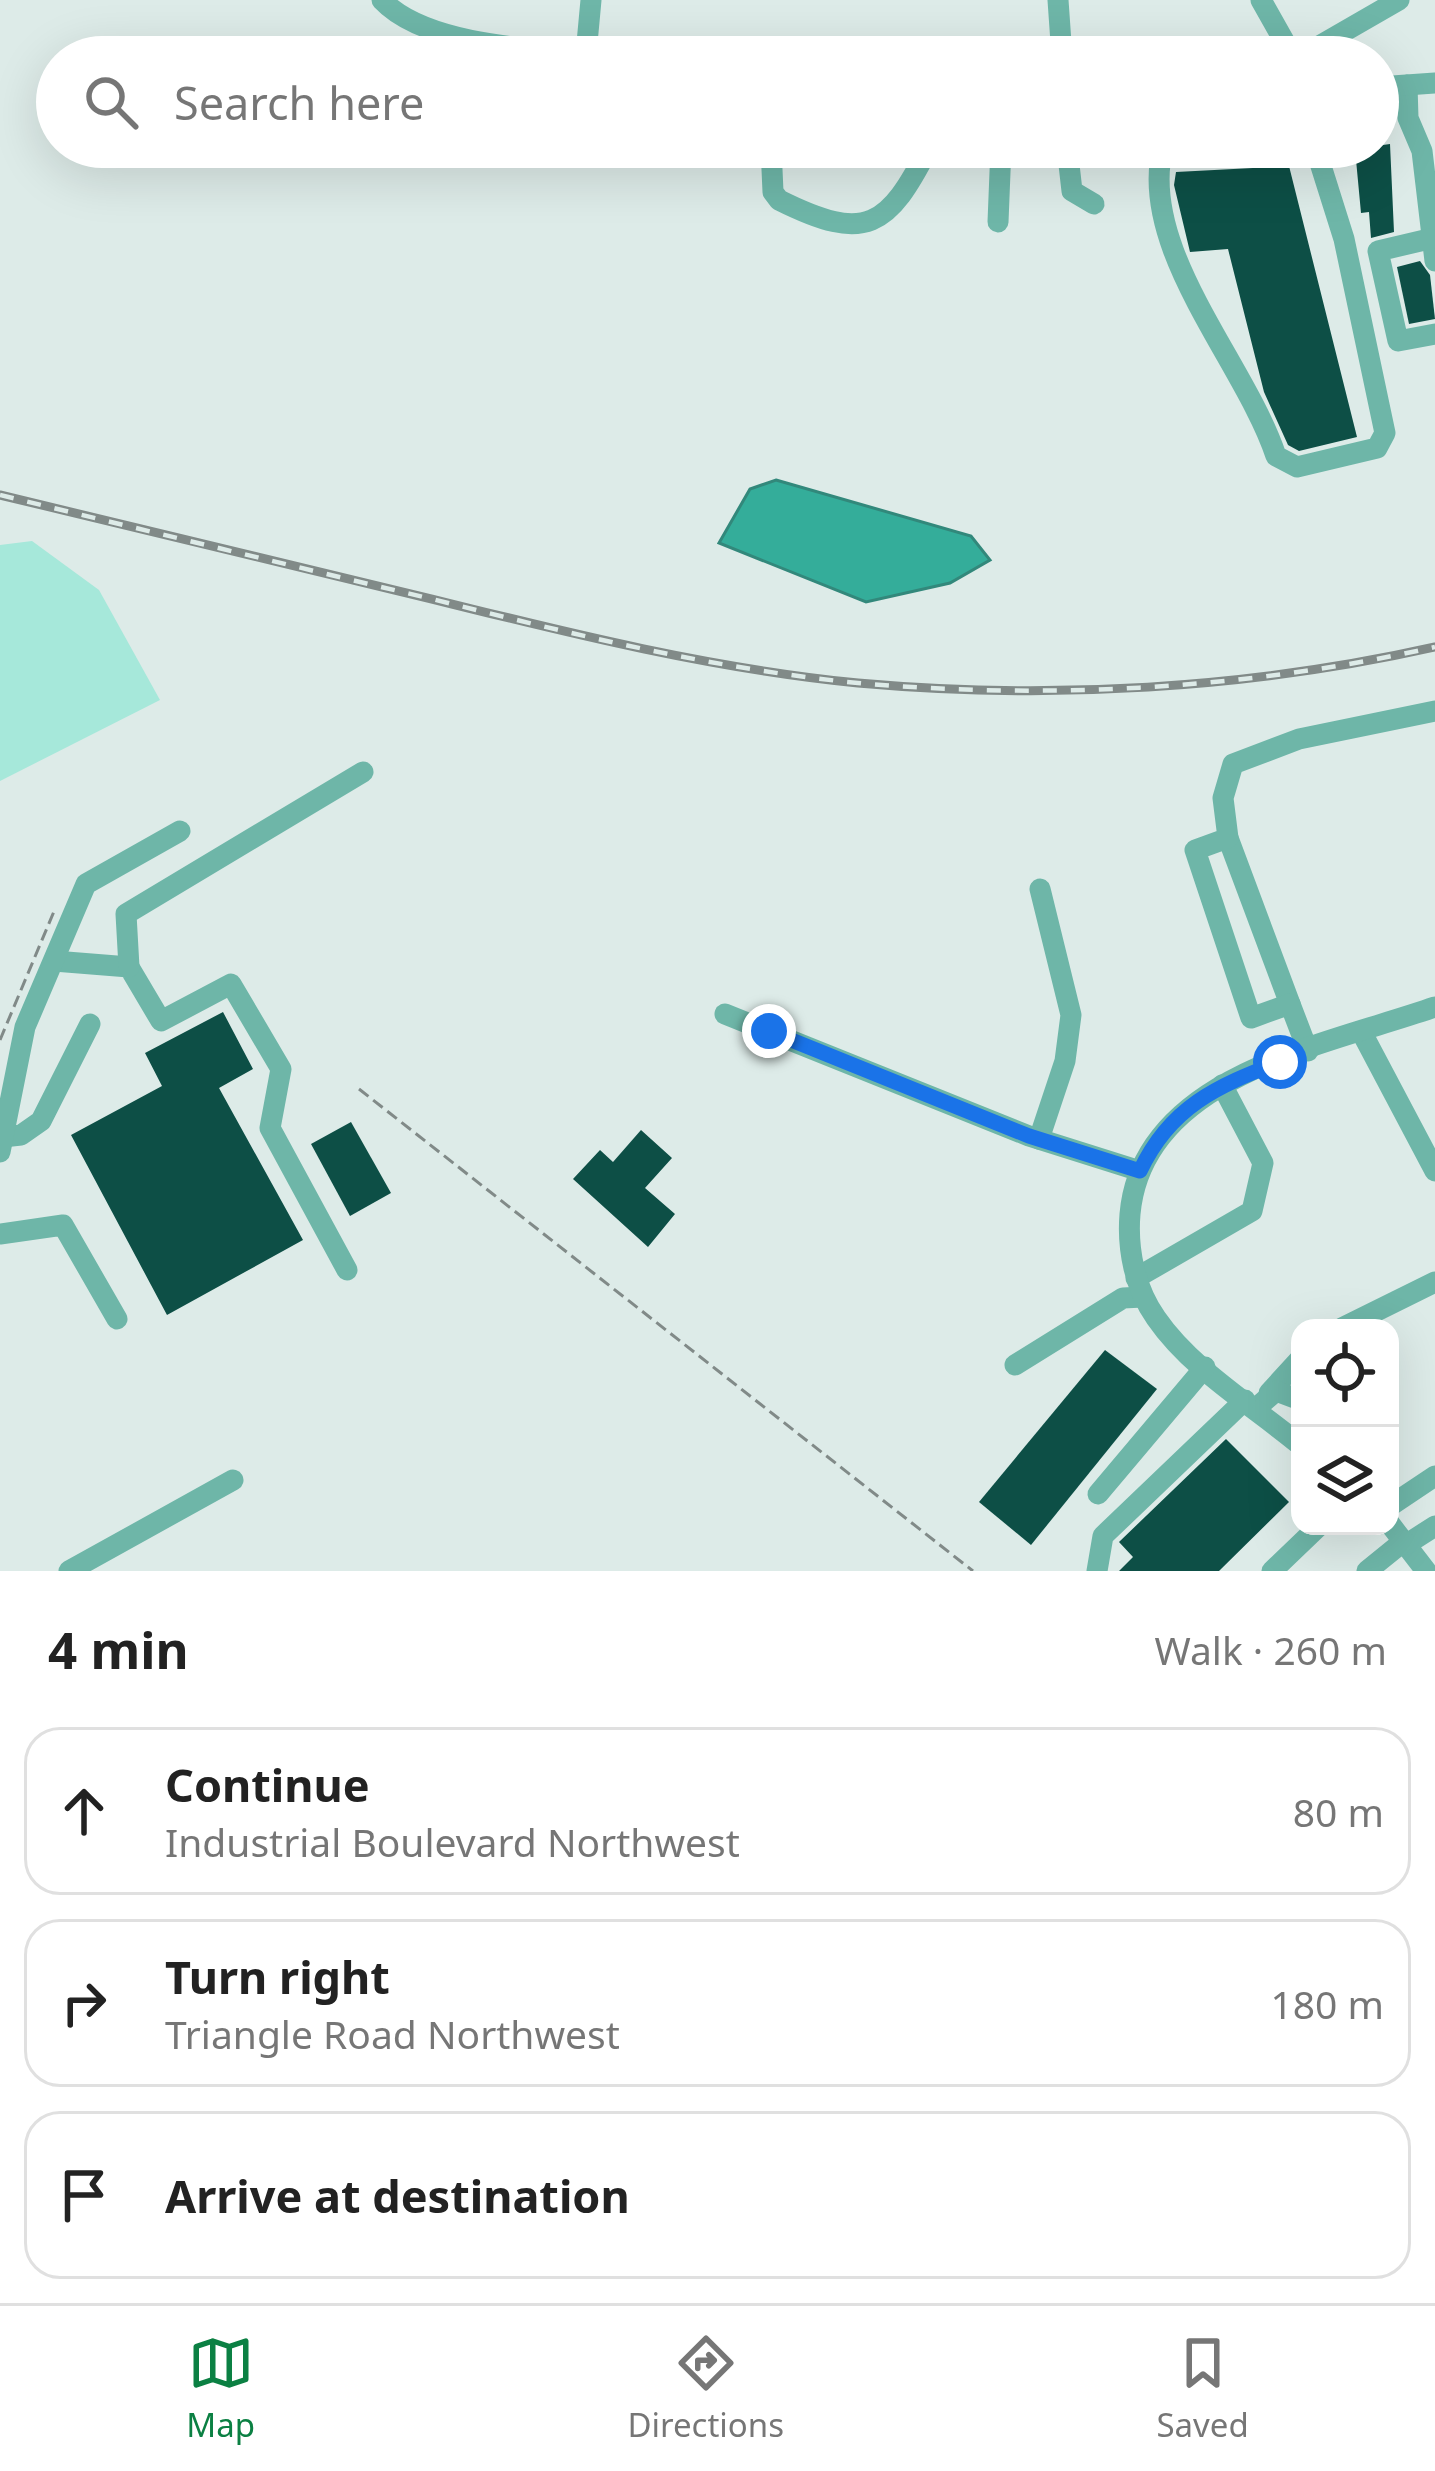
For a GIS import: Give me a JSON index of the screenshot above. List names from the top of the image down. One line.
{"page":{"search":"Search here","heading":["4 min","Walk · 260 m"],"list":[["Continue","Industrial Boulevard Northwest","80 m"],["Turn right","Triangle Road Northwest","180 m"],"Arrive at destination"],"nav":["Map","Directions","Saved"]}}
